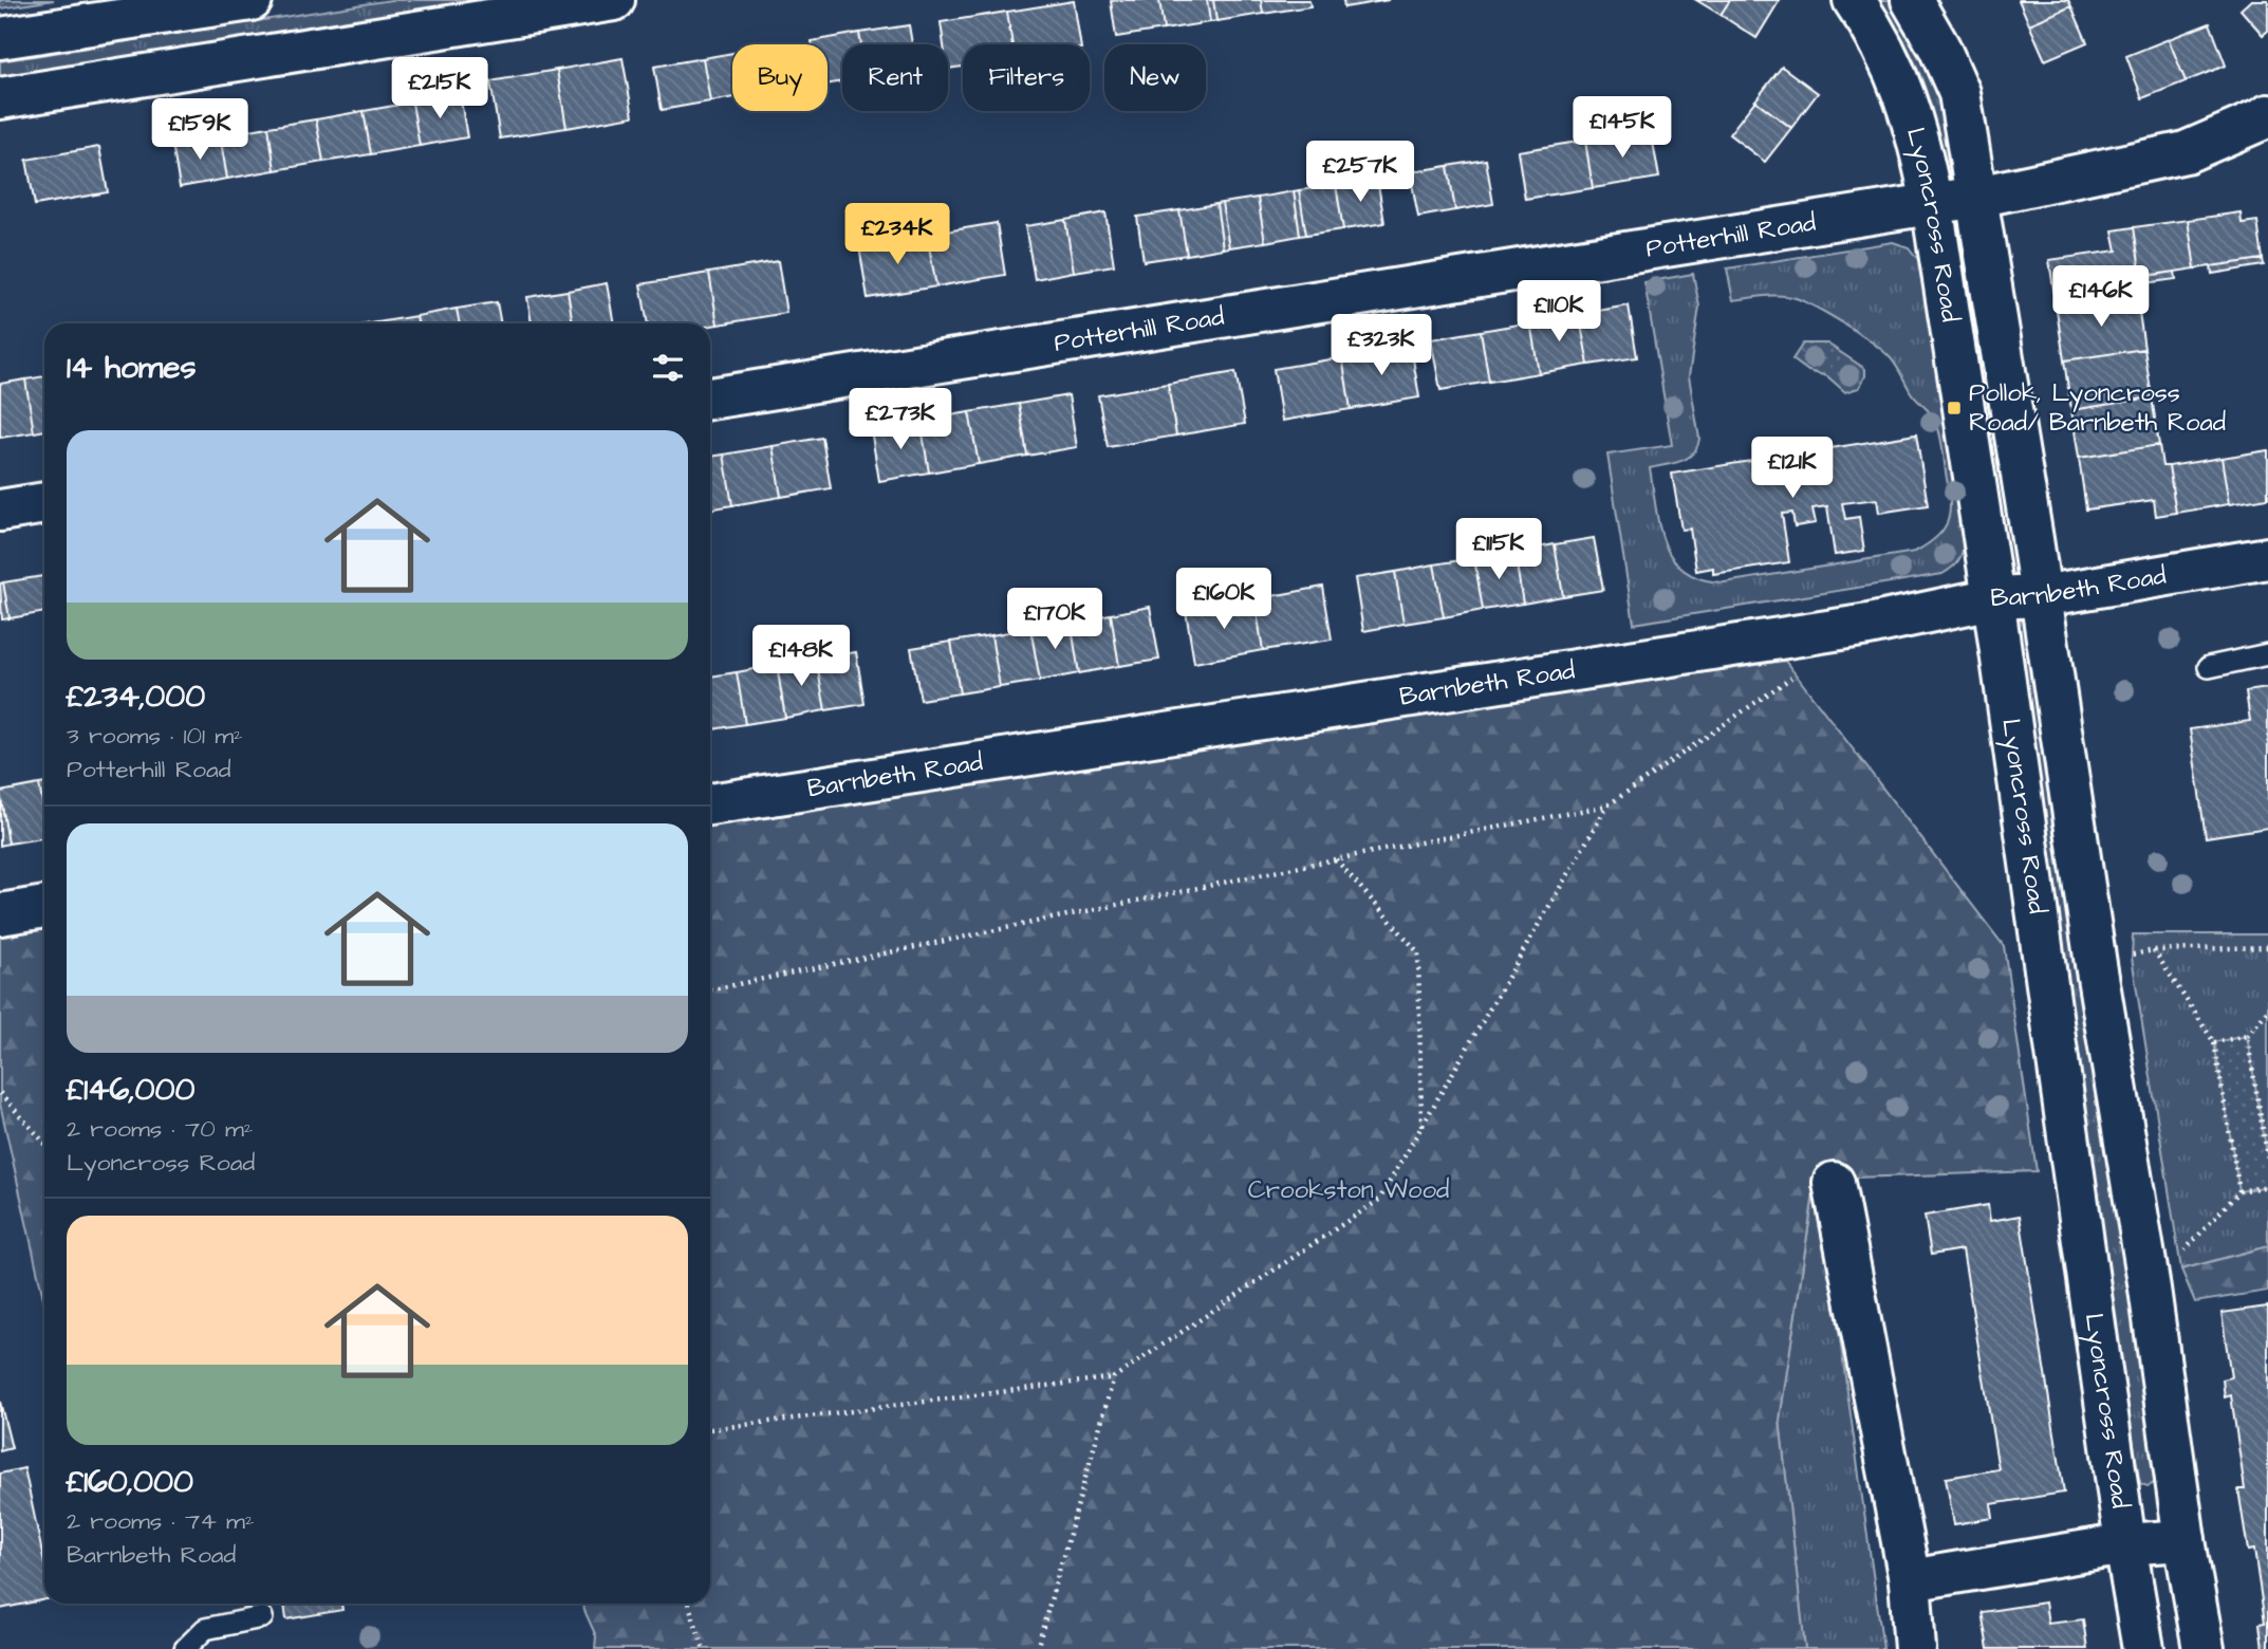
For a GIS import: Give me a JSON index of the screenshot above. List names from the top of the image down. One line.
{"streets":{"street":["Lyoncross Road","Potterhill Road","Barnbeth Road"]},"crossings":[["Lyoncross Road","Potterhill Road"],["Lyoncross Road","Barnbeth Road"]],"parks":["Crookston Wood"],"places":{"transit":["Pollok, Lyoncross Road/ Barnbeth Road"]},"page":{"chip":["Buy","Rent","Filters","New"],"price":["£215K","£145K","£159K","£257K","£234K","£146K","£110K","£323K","£273K","£121K","£115K","£160K","£170K","£148K"],"heading":"14 homes","list":[{"name":"£234,000","note":"3 rooms · 101 m² · Potterhill Road"},{"name":"£146,000","note":"2 rooms · 70 m² · Lyoncross Road"},{"name":"£160,000","note":"2 rooms · 74 m² · Barnbeth Road"}]}}
